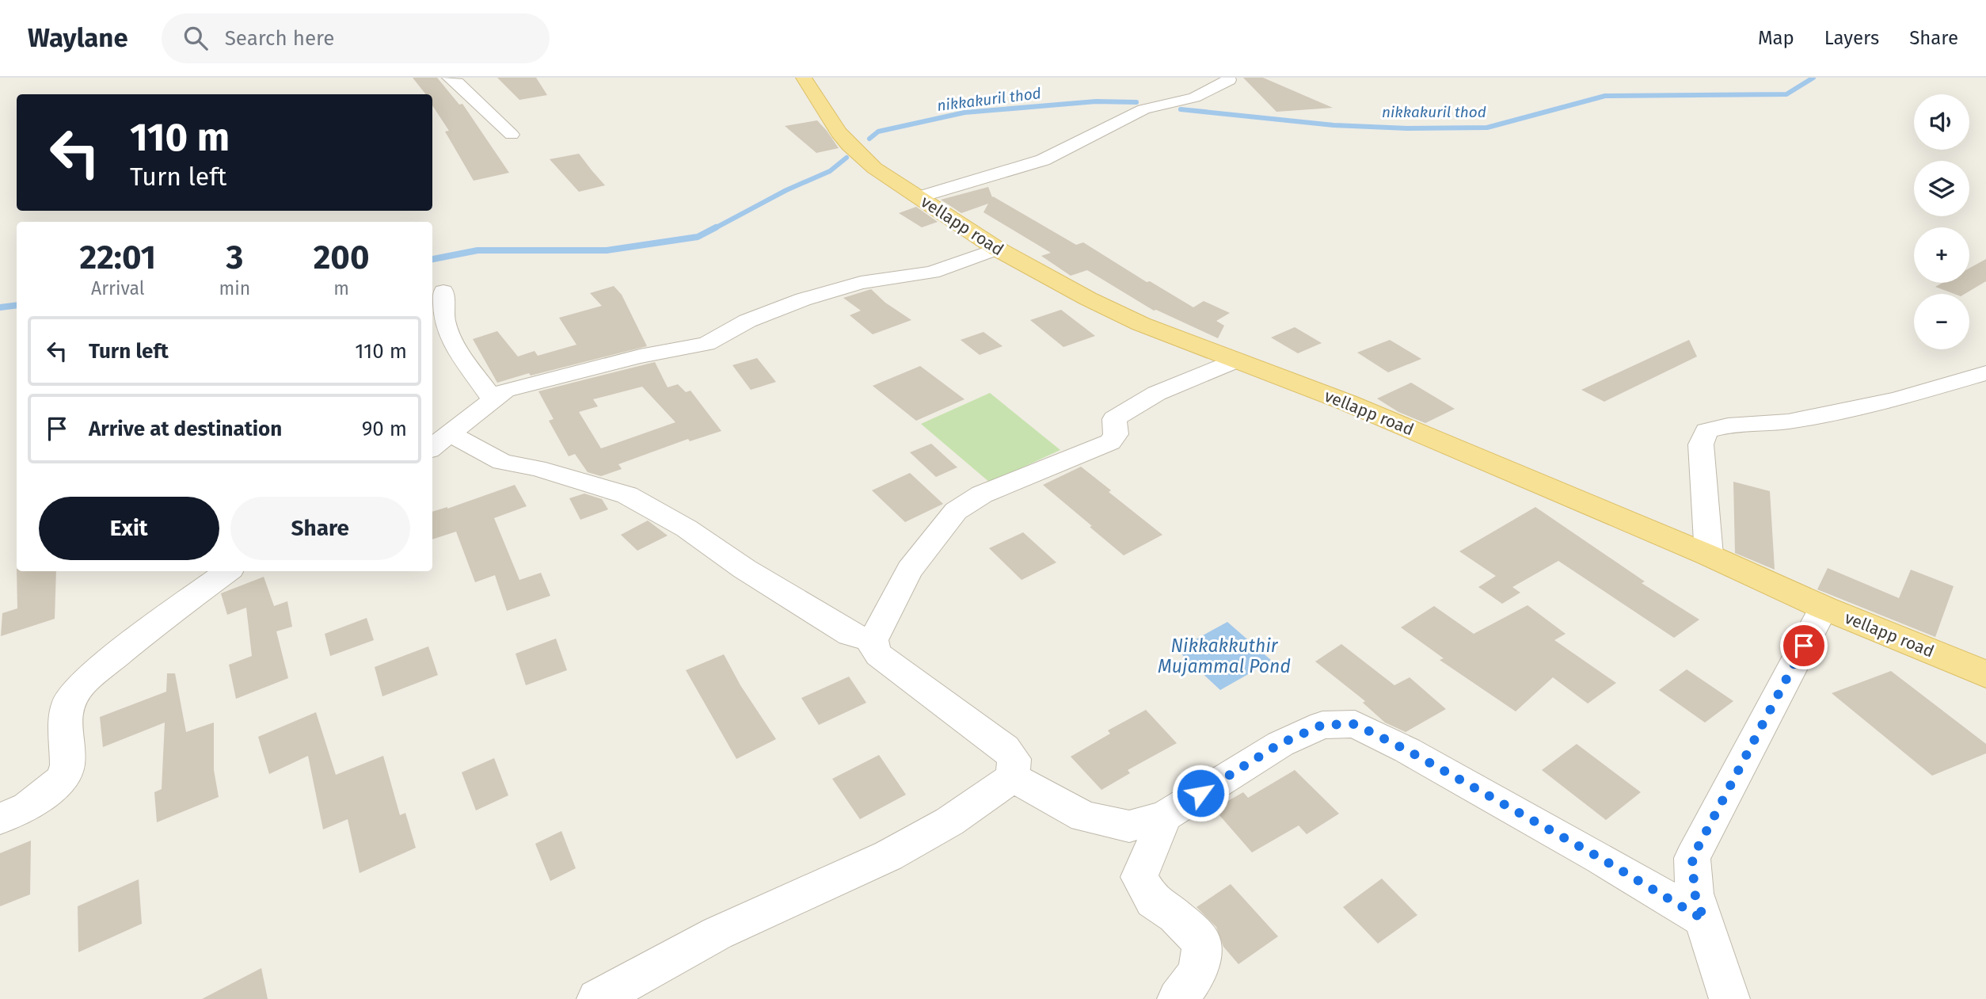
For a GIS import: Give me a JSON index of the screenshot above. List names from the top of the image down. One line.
{"streets":{"main road":["vellapp road"]},"water":["nikkakuril thod","Nikkakkuthir Mujammal Pond"],"page":{"header":"Waylane","search":"Search here","nav":["Map","Layers","Share"],"map_buttons":["+","−"],"turn":["110 m","Turn left"],"eta":["22:01","Arrival","3","min","200","m"],"list":[{"name":"Turn left","value":"110 m"},{"name":"Arrive at destination","value":"90 m"}],"buttons":["Exit","Share"]}}
